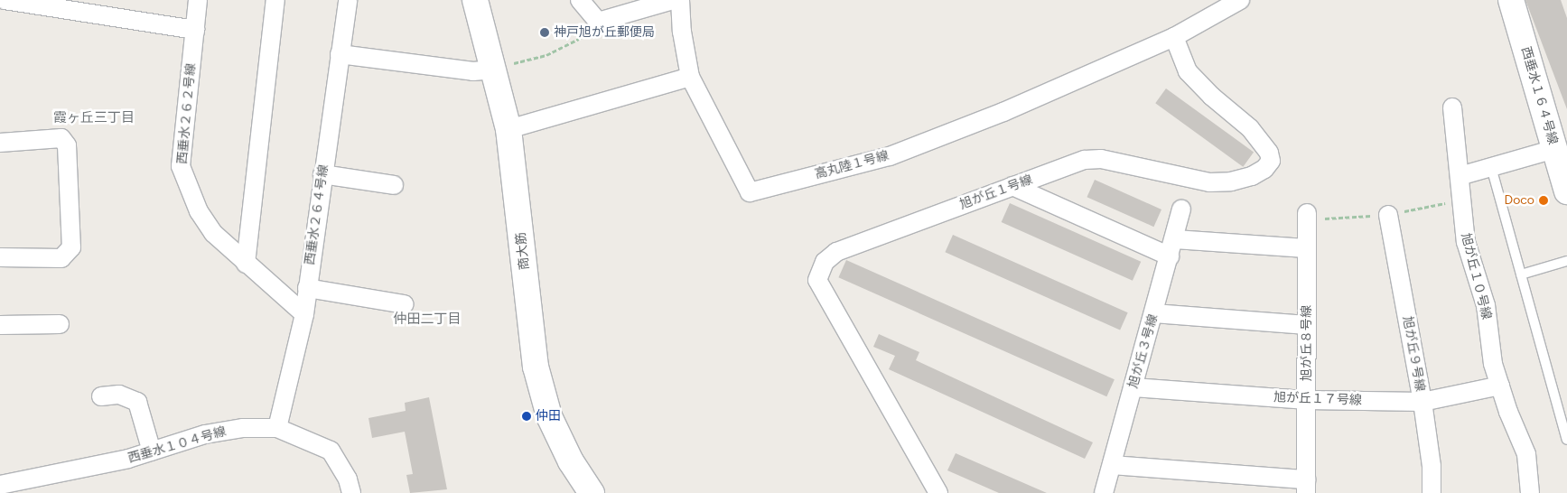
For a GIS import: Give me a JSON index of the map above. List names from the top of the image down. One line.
{"streets":{"street":["西垂水１６４号線","西垂水２６２号線","高丸陸１号線","旭が丘１号線","西垂水２６４号線","商大筋","旭が丘１０号線","旭が丘８号線","旭が丘３号線","旭が丘９号線","旭が丘１７号線","西垂水１０４号線"]},"crossings":[["西垂水２６２号線","西垂水２６４号線"],["高丸陸１号線","旭が丘１号線"],["西垂水２６４号線","西垂水１０４号線"],["旭が丘１０号線","旭が丘１７号線"],["旭が丘８号線","旭が丘１７号線"],["旭が丘３号線","旭が丘１７号線"],["旭が丘９号線","旭が丘１７号線"]],"districts":["霞ヶ丘三丁目","仲田二丁目"],"places":["神戸旭が丘郵便局","Doco","仲田"]}
